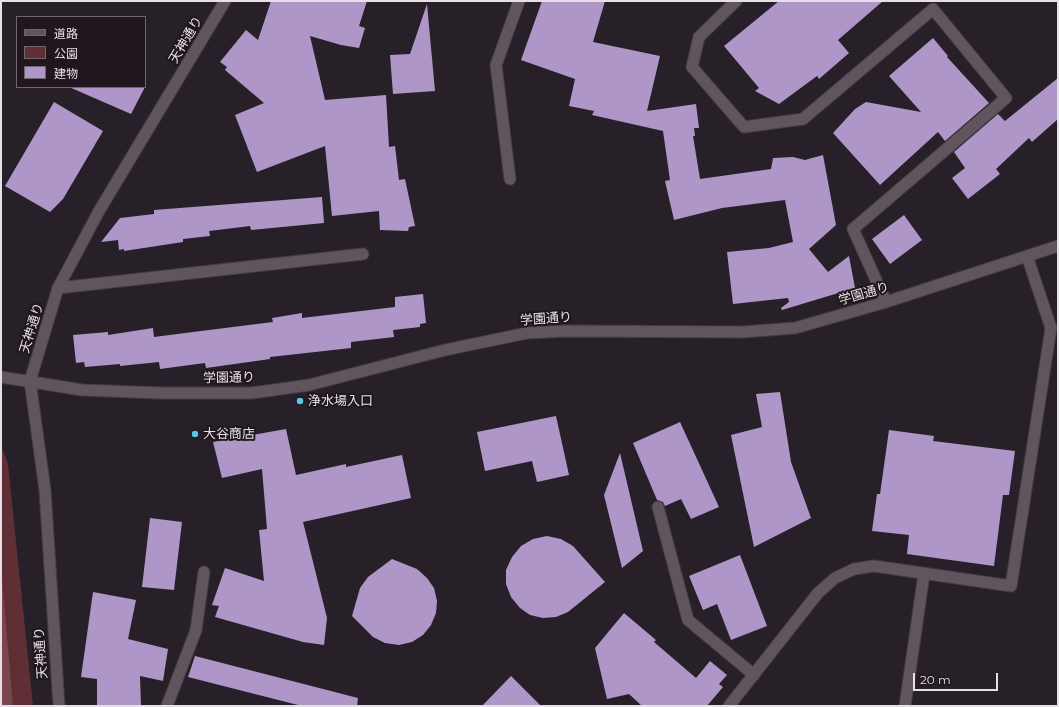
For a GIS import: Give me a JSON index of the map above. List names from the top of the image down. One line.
{"streets":{"street":["天神通り","学園通り"]},"crossings":[["天神通り","学園通り"]],"places":["浄水場入口","大谷商店"],"legend":["道路","公園","建物"],"scale_bar":"20 m"}
